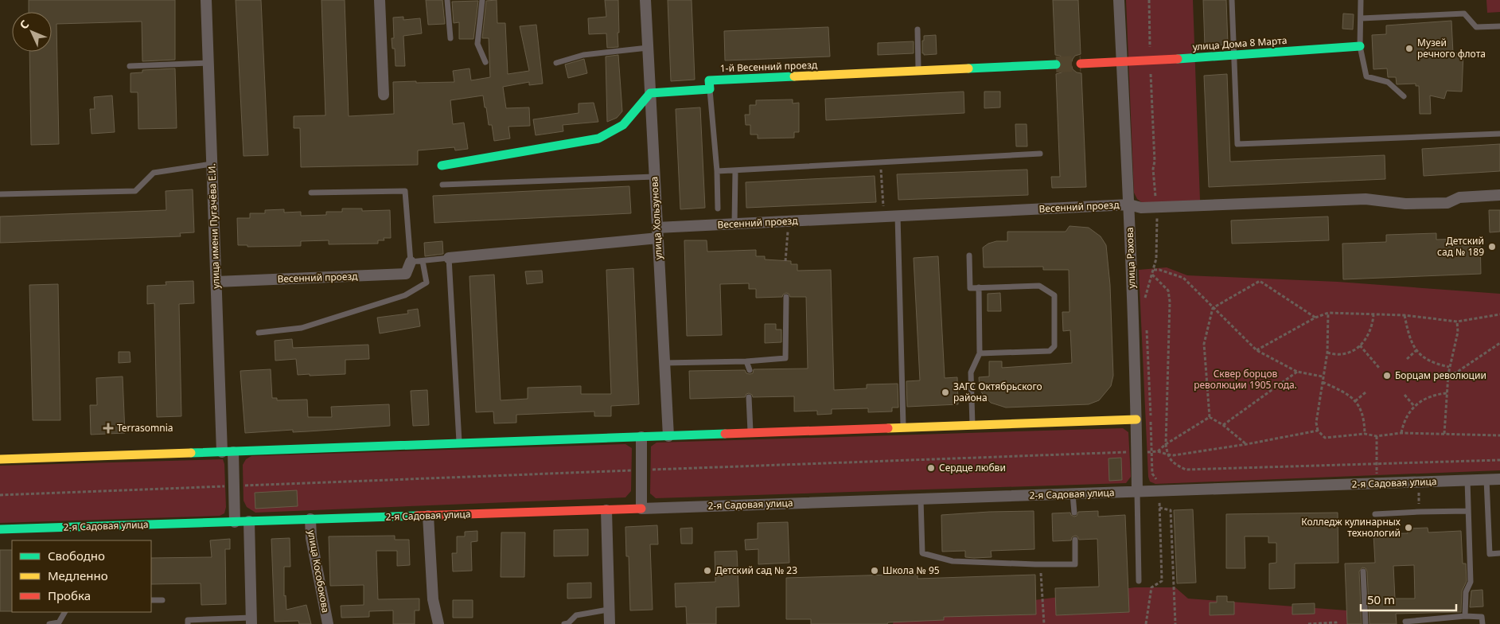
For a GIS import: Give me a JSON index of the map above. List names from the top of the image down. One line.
{"streets":{"street":["улица Дома 8 Марта","1-й Весенний проезд","Весенний проезд","улица Хользунова","улица имени Пугачёва Е.И.","улица Рахова","2-я Садовая улица","улица Кособокова"]},"crossings":[["улица Дома 8 Марта","улица Рахова"],["Весенний проезд","улица Хользунова"],["Весенний проезд","улица имени Пугачёва Е.И."],["Весенний проезд","улица Рахова"],["улица имени Пугачёва Е.И.","2-я Садовая улица"],["улица Рахова","2-я Садовая улица"],["2-я Садовая улица","улица Кособокова"]],"parks":["Сквер борцов революции 1905 года."],"places":{"other":["Музей речного флота","Детский сад № 189","Борцам революции","ЗАГС Октябрьского района","Сердце любви","Колледж кулинарных технологий","Детский сад № 23","Школа № 95"],"health":["Terrasomnia"]},"legend":["Свободно","Медленно","Пробка"],"scale_bar":"50 m","north":"top left"}
